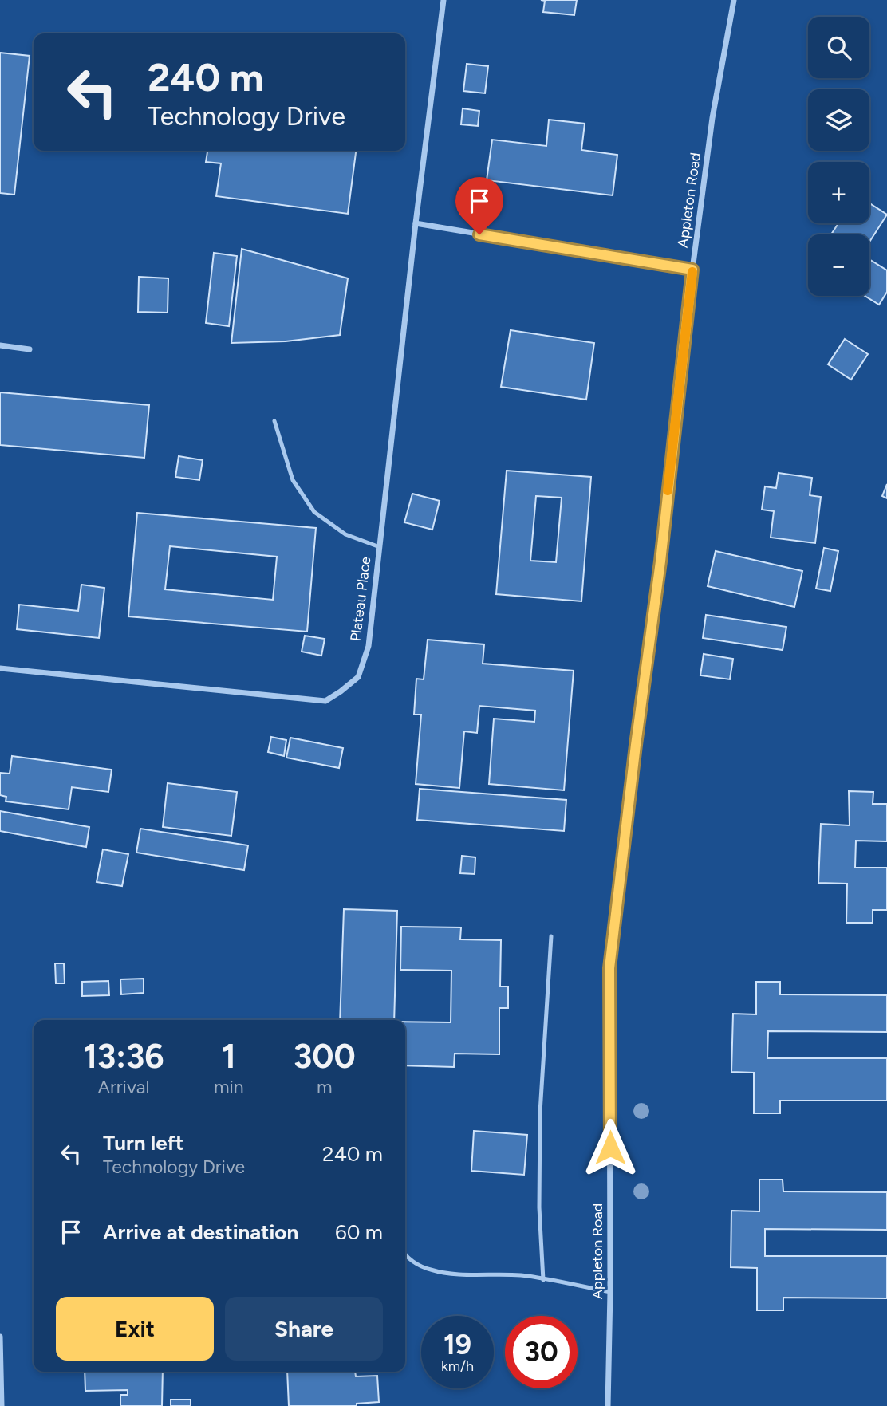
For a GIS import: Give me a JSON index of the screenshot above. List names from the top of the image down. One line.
{"streets":{"street":["Appleton Road","Plateau Place"]},"page":{"map_buttons":["+","−"],"turn":["240 m","Technology Drive"],"eta":["13:36","Arrival","1","min","300","m"],"list":[{"name":"Turn left","note":"Technology Drive","value":"240 m"},{"name":"Arrive at destination","value":"60 m"}],"buttons":["Exit","Share"],"speed":"19 km/h","limit":"30"}}
